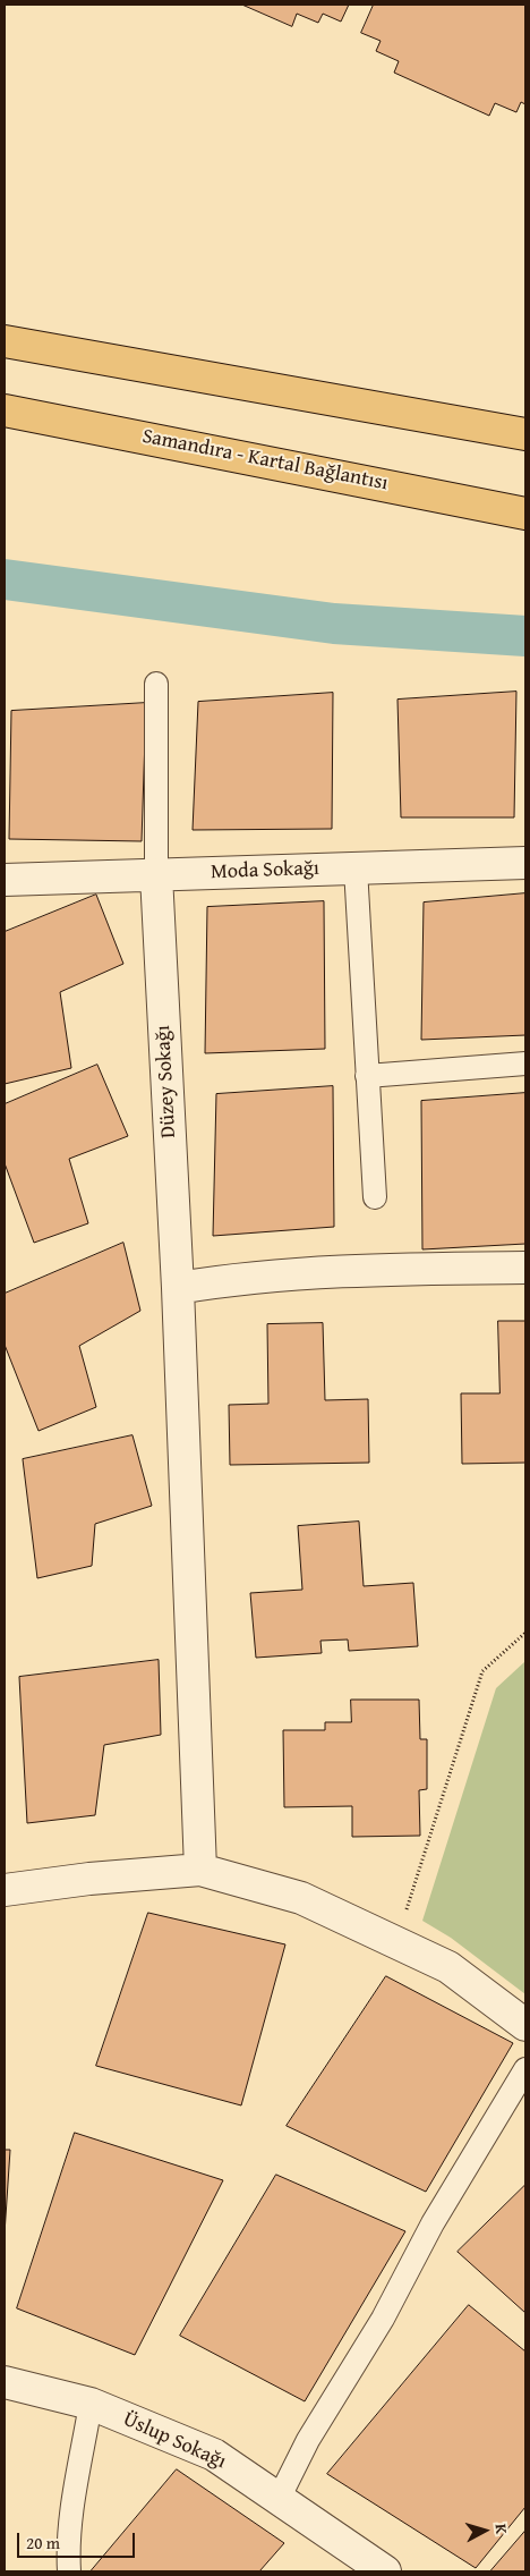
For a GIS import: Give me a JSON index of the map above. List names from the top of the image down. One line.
{"streets":{"highway":["Samandıra - Kartal Bağlantısı"],"street":["Moda Sokağı","Düzey Sokağı","Üslup Sokağı"]},"crossings":[["Moda Sokağı","Düzey Sokağı"]],"scale_bar":"20 m","north":"right"}
